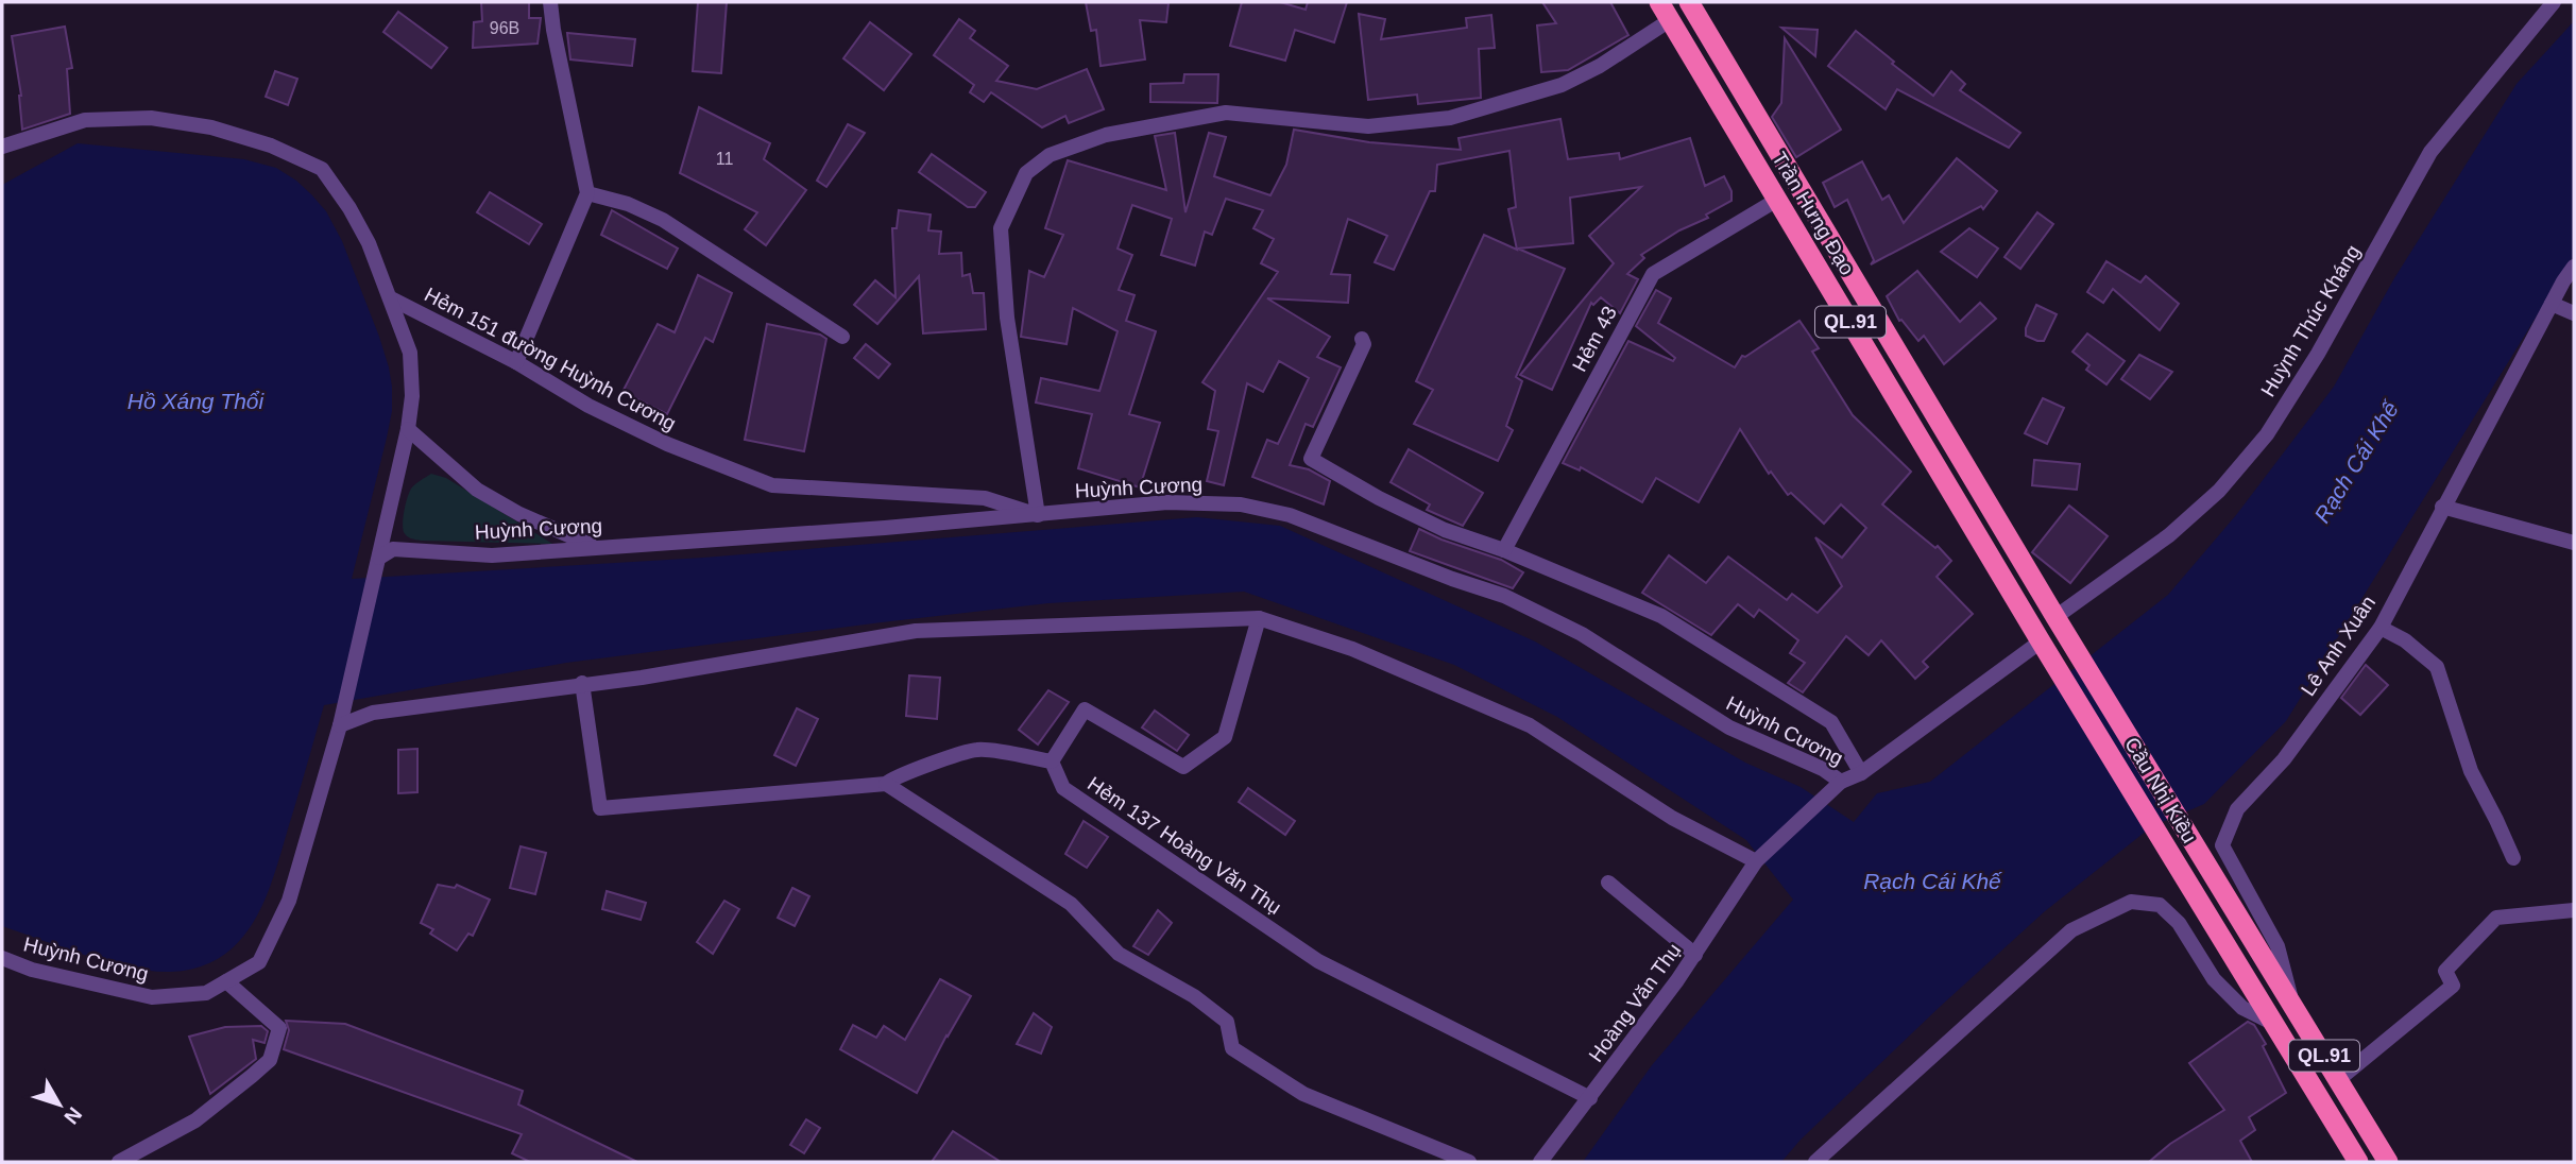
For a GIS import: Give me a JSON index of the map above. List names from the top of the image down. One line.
{"streets":{"highway":["Trần Hưng Đạo","QL.91","Cầu Nhị Kiều"],"street":["Huỳnh Thúc Kháng","Hẻm 43","Hẻm 151 đường Huỳnh Cương","Huỳnh Cương","Lê Anh Xuân","Hẻm 137 Hoàng Văn Thụ","Hoàng Văn Thụ"]},"crossings":[["Trần Hưng Đạo","Huỳnh Thúc Kháng"],["Trần Hưng Đạo","Hẻm 43"],["Trần Hưng Đạo","Cầu Nhị Kiều"],["QL.91","Lê Anh Xuân"],["QL.91","Cầu Nhị Kiều"],["Hẻm 151 đường Huỳnh Cương","Huỳnh Cương"],["Huỳnh Cương","Hoàng Văn Thụ"],["Lê Anh Xuân","Cầu Nhị Kiều"],["Hẻm 137 Hoàng Văn Thụ","Hoàng Văn Thụ"]],"water":["Hồ Xáng Thổi","Rạch Cái Khế"],"house_numbers":["96B","11"],"north":"bottom right"}
